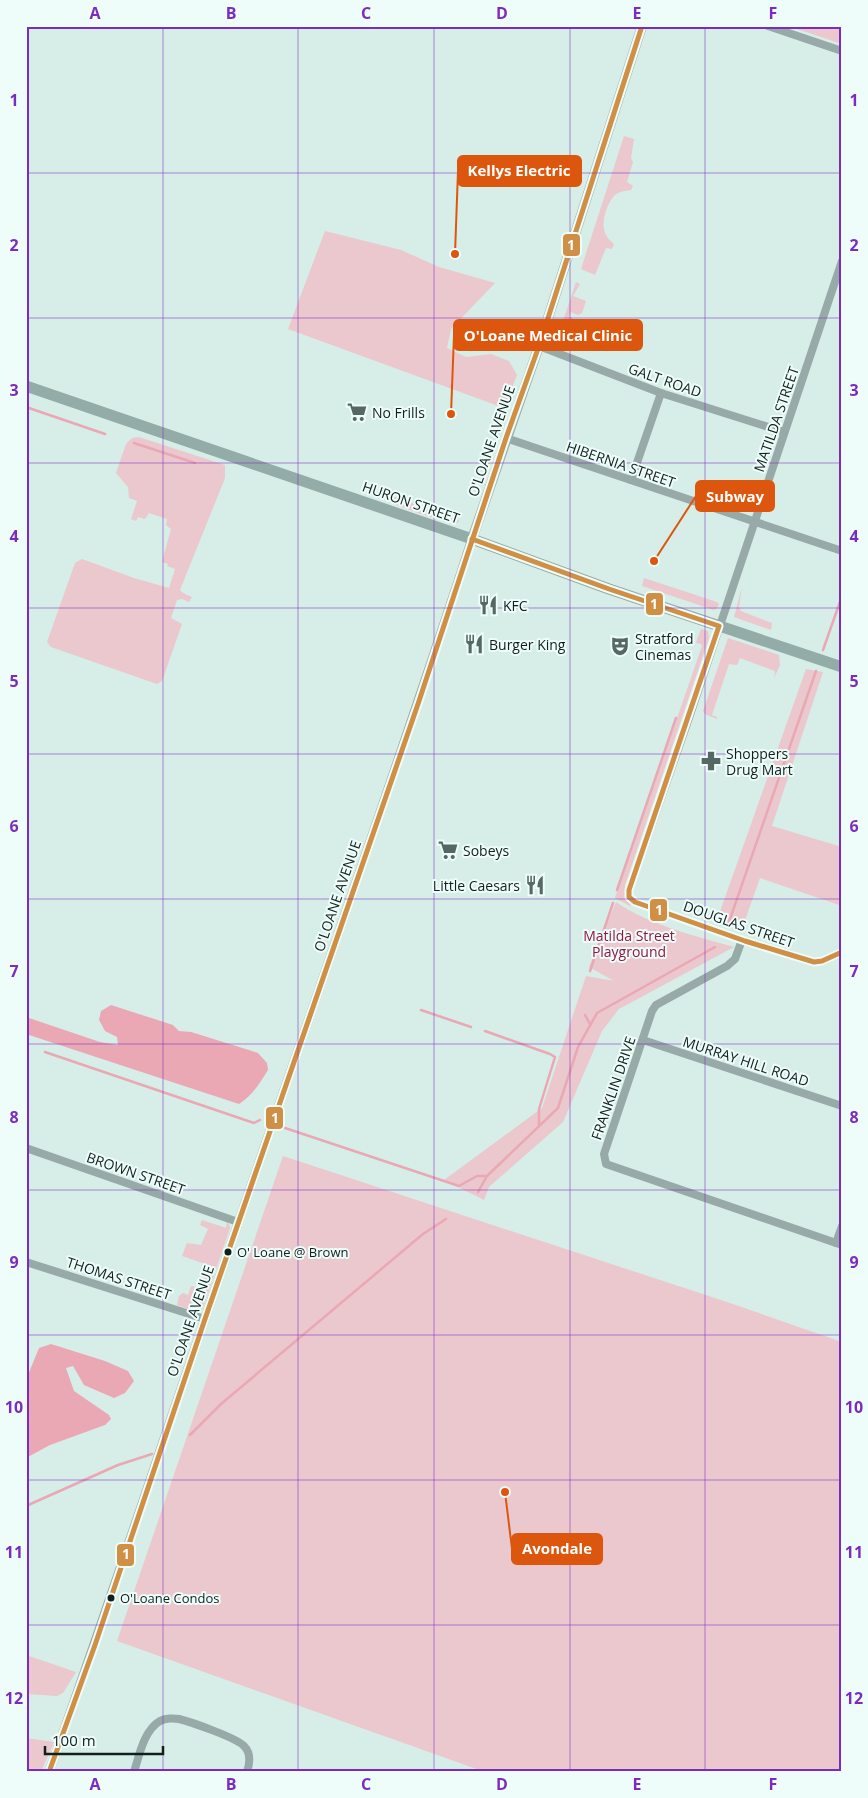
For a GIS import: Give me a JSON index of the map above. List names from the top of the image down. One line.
{"streets":{"main road":["O'LOANE AVENUE","HURON STREET"],"street":["GALT ROAD","MATILDA STREET","HIBERNIA STREET","DOUGLAS STREET","MURRAY HILL ROAD","FRANKLIN DRIVE","BROWN STREET","THOMAS STREET"]},"crossings":[["GALT ROAD","MATILDA STREET"],["GALT ROAD","O'LOANE AVENUE"],["MATILDA STREET","HIBERNIA STREET"],["MATILDA STREET","HURON STREET"],["MATILDA STREET","DOUGLAS STREET"],["O'LOANE AVENUE","HIBERNIA STREET"],["O'LOANE AVENUE","HURON STREET"],["O'LOANE AVENUE","BROWN STREET"],["O'LOANE AVENUE","THOMAS STREET"],["DOUGLAS STREET","FRANKLIN DRIVE"],["MURRAY HILL ROAD","FRANKLIN DRIVE"]],"parks":["Matilda Street Playground"],"places":{"other":["Kellys Electric","O'Loane Medical Clinic","Subway","O' Loane @ Brown","Avondale","O'Loane Condos"],"supermarket":["No Frills","Sobeys"],"restaurant":["KFC","Burger King","Little Caesars"],"theatre":["Stratford Cinemas"],"pharmacy":["Shoppers Drug Mart"]},"lines":["transit line 1"],"scale_bar":"100 m","grid":{"columns":["A","B","C","D","E","F"],"rows":["1","2","3","4","5","6","7","8","9","10","11","12"]}}
